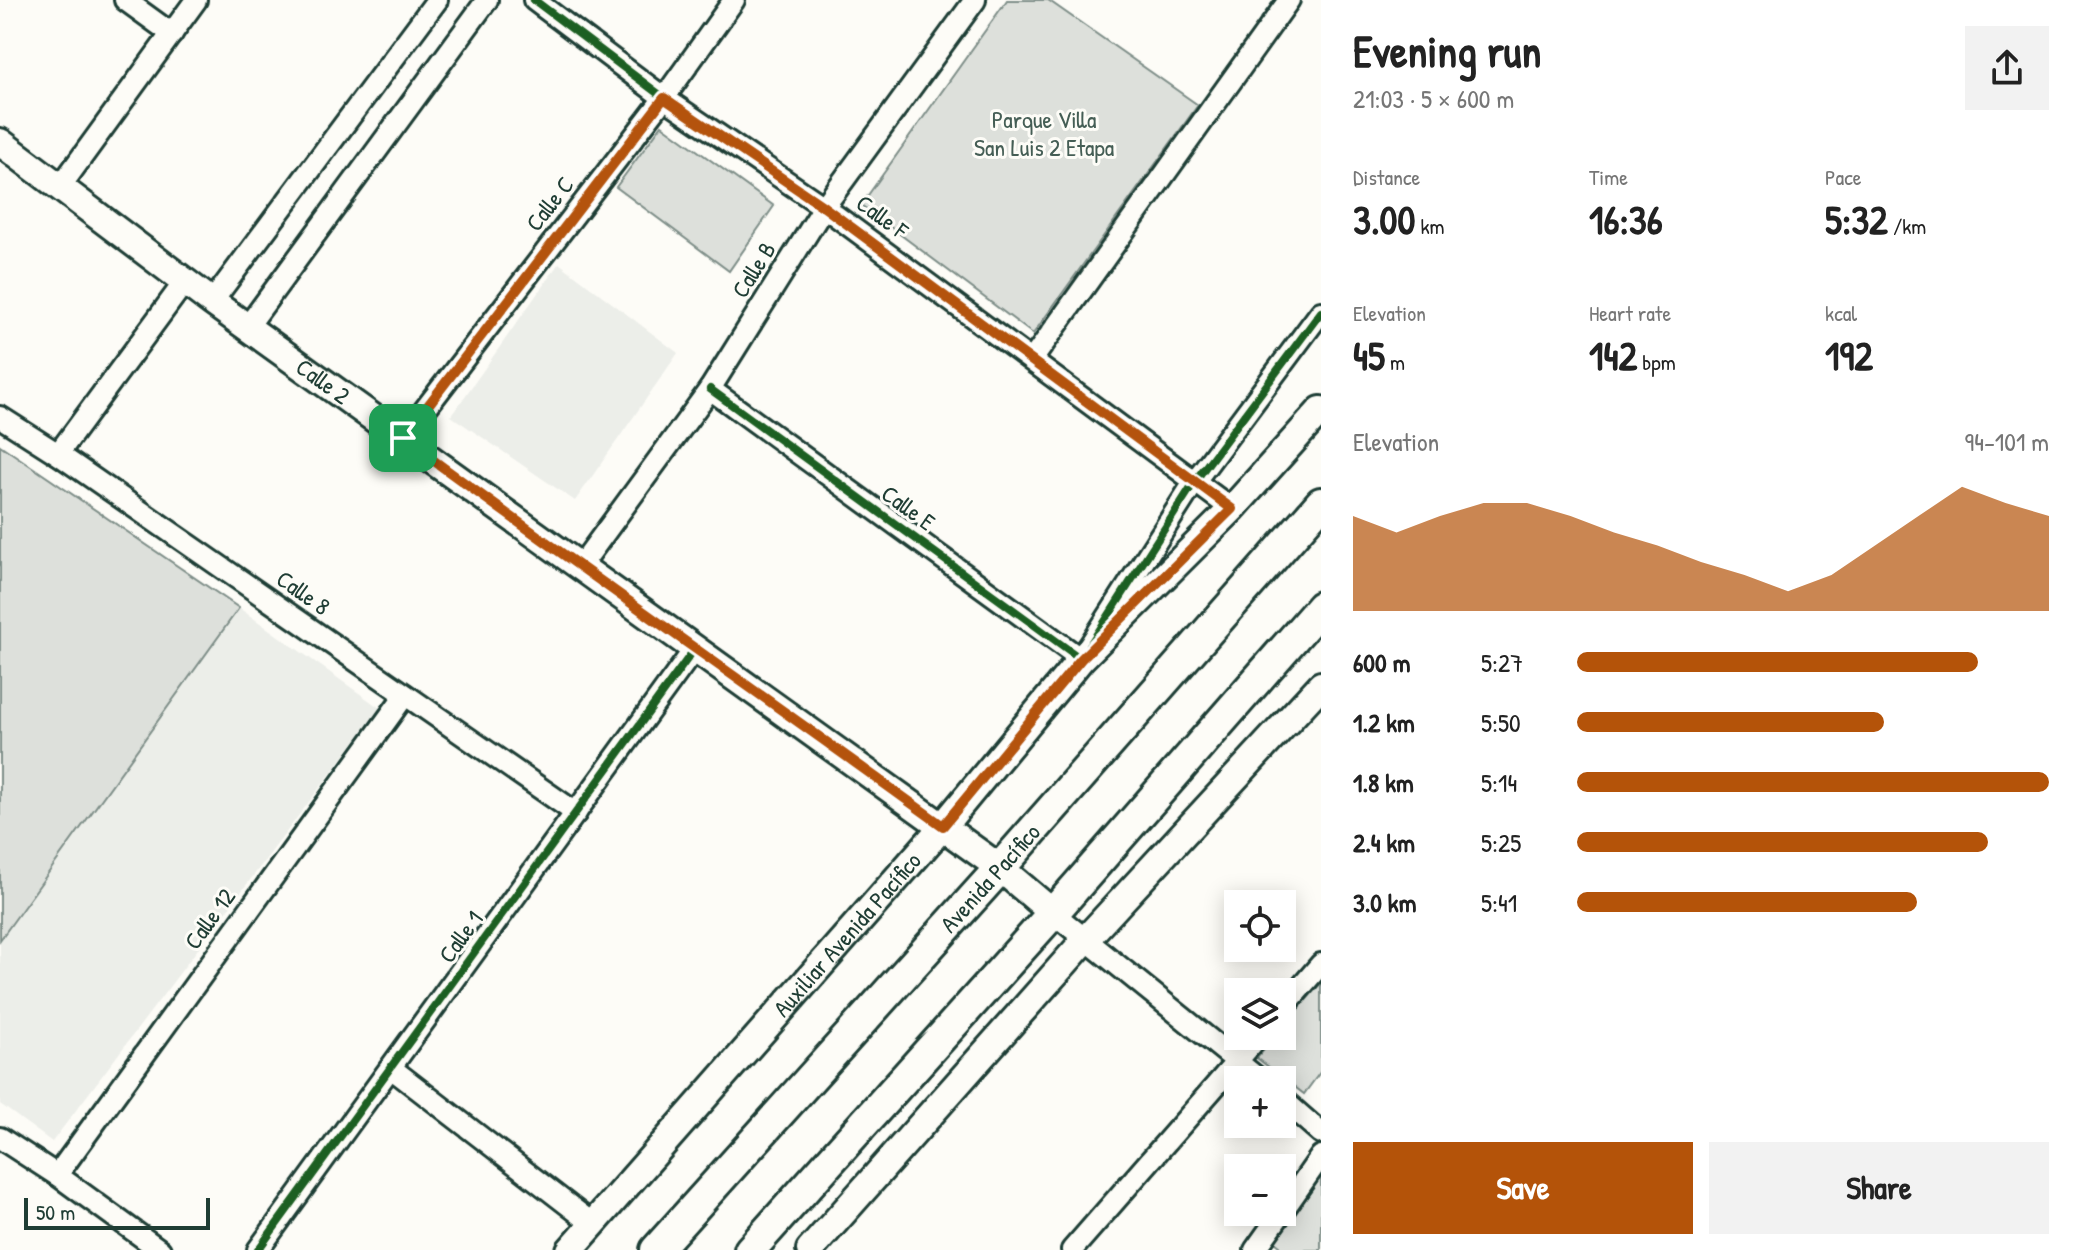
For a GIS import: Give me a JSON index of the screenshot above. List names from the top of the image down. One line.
{"streets":{"main road":["Calle 2","Avenida Pacífico","Auxiliar Avenida Pacífico"],"street":["Calle C","Calle F","Calle B","Calle E","Calle 8","Calle 12","Calle 1"]},"crossings":[["Calle C","Calle F"],["Calle C","Calle 2"],["Calle F","Calle B"],["Calle F","Auxiliar Avenida Pacífico"],["Calle B","Calle 2"],["Calle B","Calle E"],["Calle 2","Avenida Pacífico"],["Calle 2","Auxiliar Avenida Pacífico"],["Calle 2","Calle 1"],["Calle E","Auxiliar Avenida Pacífico"],["Calle 8","Calle 12"],["Calle 8","Calle 1"]],"parks":["Parque Villa San Luis 2 Etapa"],"scale_bar":"50 m","page":{"heading":["Evening run","21:03 · 5 × 600 m"],"stats":[["Distance","3.00 km"],["Time","16:36"],["Pace","5:32 /km"],["Elevation","45 m"],["Heart rate","142 bpm"],["kcal","192"]],"chart":["Elevation","94–101 m"],"list":[{"name":"600 m","note":"5:27"},{"name":"1.2 km","note":"5:50"},{"name":"1.8 km","note":"5:14"},{"name":"2.4 km","note":"5:25"},{"name":"3.0 km","note":"5:41"}],"map_buttons":["+","−"],"buttons":["Save","Share"],"scale":"50 m"}}
